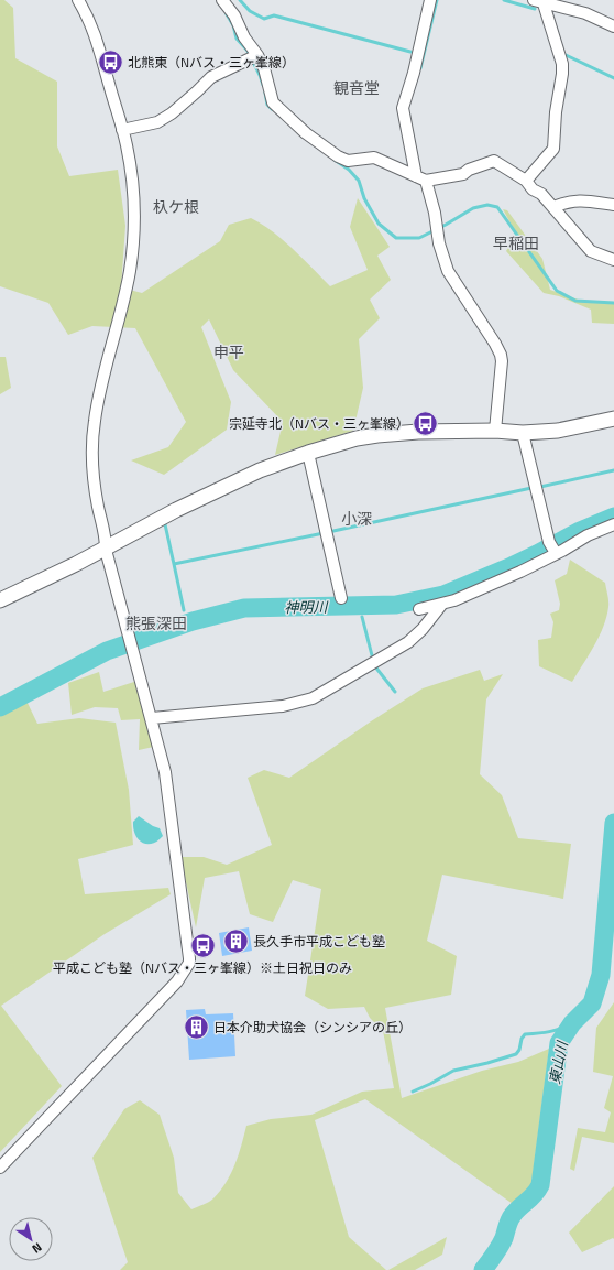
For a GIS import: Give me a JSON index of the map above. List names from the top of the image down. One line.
{"districts":["観音堂","杁ケ根","早稲田","申平","小深","熊張深田"],"water":["神明川","東山川"],"places":{"bus stop":["北熊東（Nバス・三ヶ峯線）","宗延寺北（Nバス・三ヶ峯線）","平成こども塾（Nバス・三ヶ峯線）※土日祝日のみ"],"building":["長久手市平成こども塾","日本介助犬協会（シンシアの丘）"]},"north":"bottom right"}
